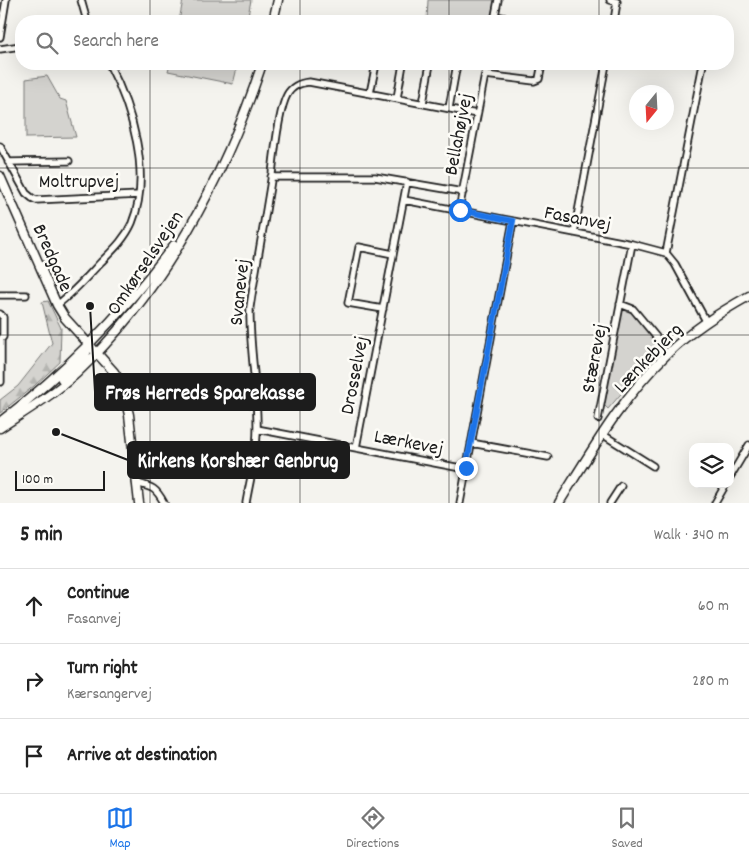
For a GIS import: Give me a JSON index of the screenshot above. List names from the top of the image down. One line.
{"streets":{"main road":["Bredgade","Omkørselsvejen","Lænkebjerg"],"street":["Bellahøjvej","Moltrupvej","Fasanvej","Svanevej","Stærevej","Drosselvej","Lærkevej"]},"crossings":[["Bellahøjvej","Fasanvej"],["Moltrupvej","Bredgade"],["Fasanvej","Stærevej"],["Fasanvej","Drosselvej"],["Bredgade","Omkørselsvejen"],["Svanevej","Lærkevej"],["Drosselvej","Lærkevej"]],"places":["Frøs Herreds Sparekasse","Kirkens Korshær Genbrug"],"scale_bar":"100 m","north":"bottom","page":{"search":"Search here","scale":"100 m","heading":["5 min","Walk · 340 m"],"list":[["Continue","Fasanvej","60 m"],["Turn right","Kærsangervej","280 m"],"Arrive at destination"],"nav":["Map","Directions","Saved"]}}
